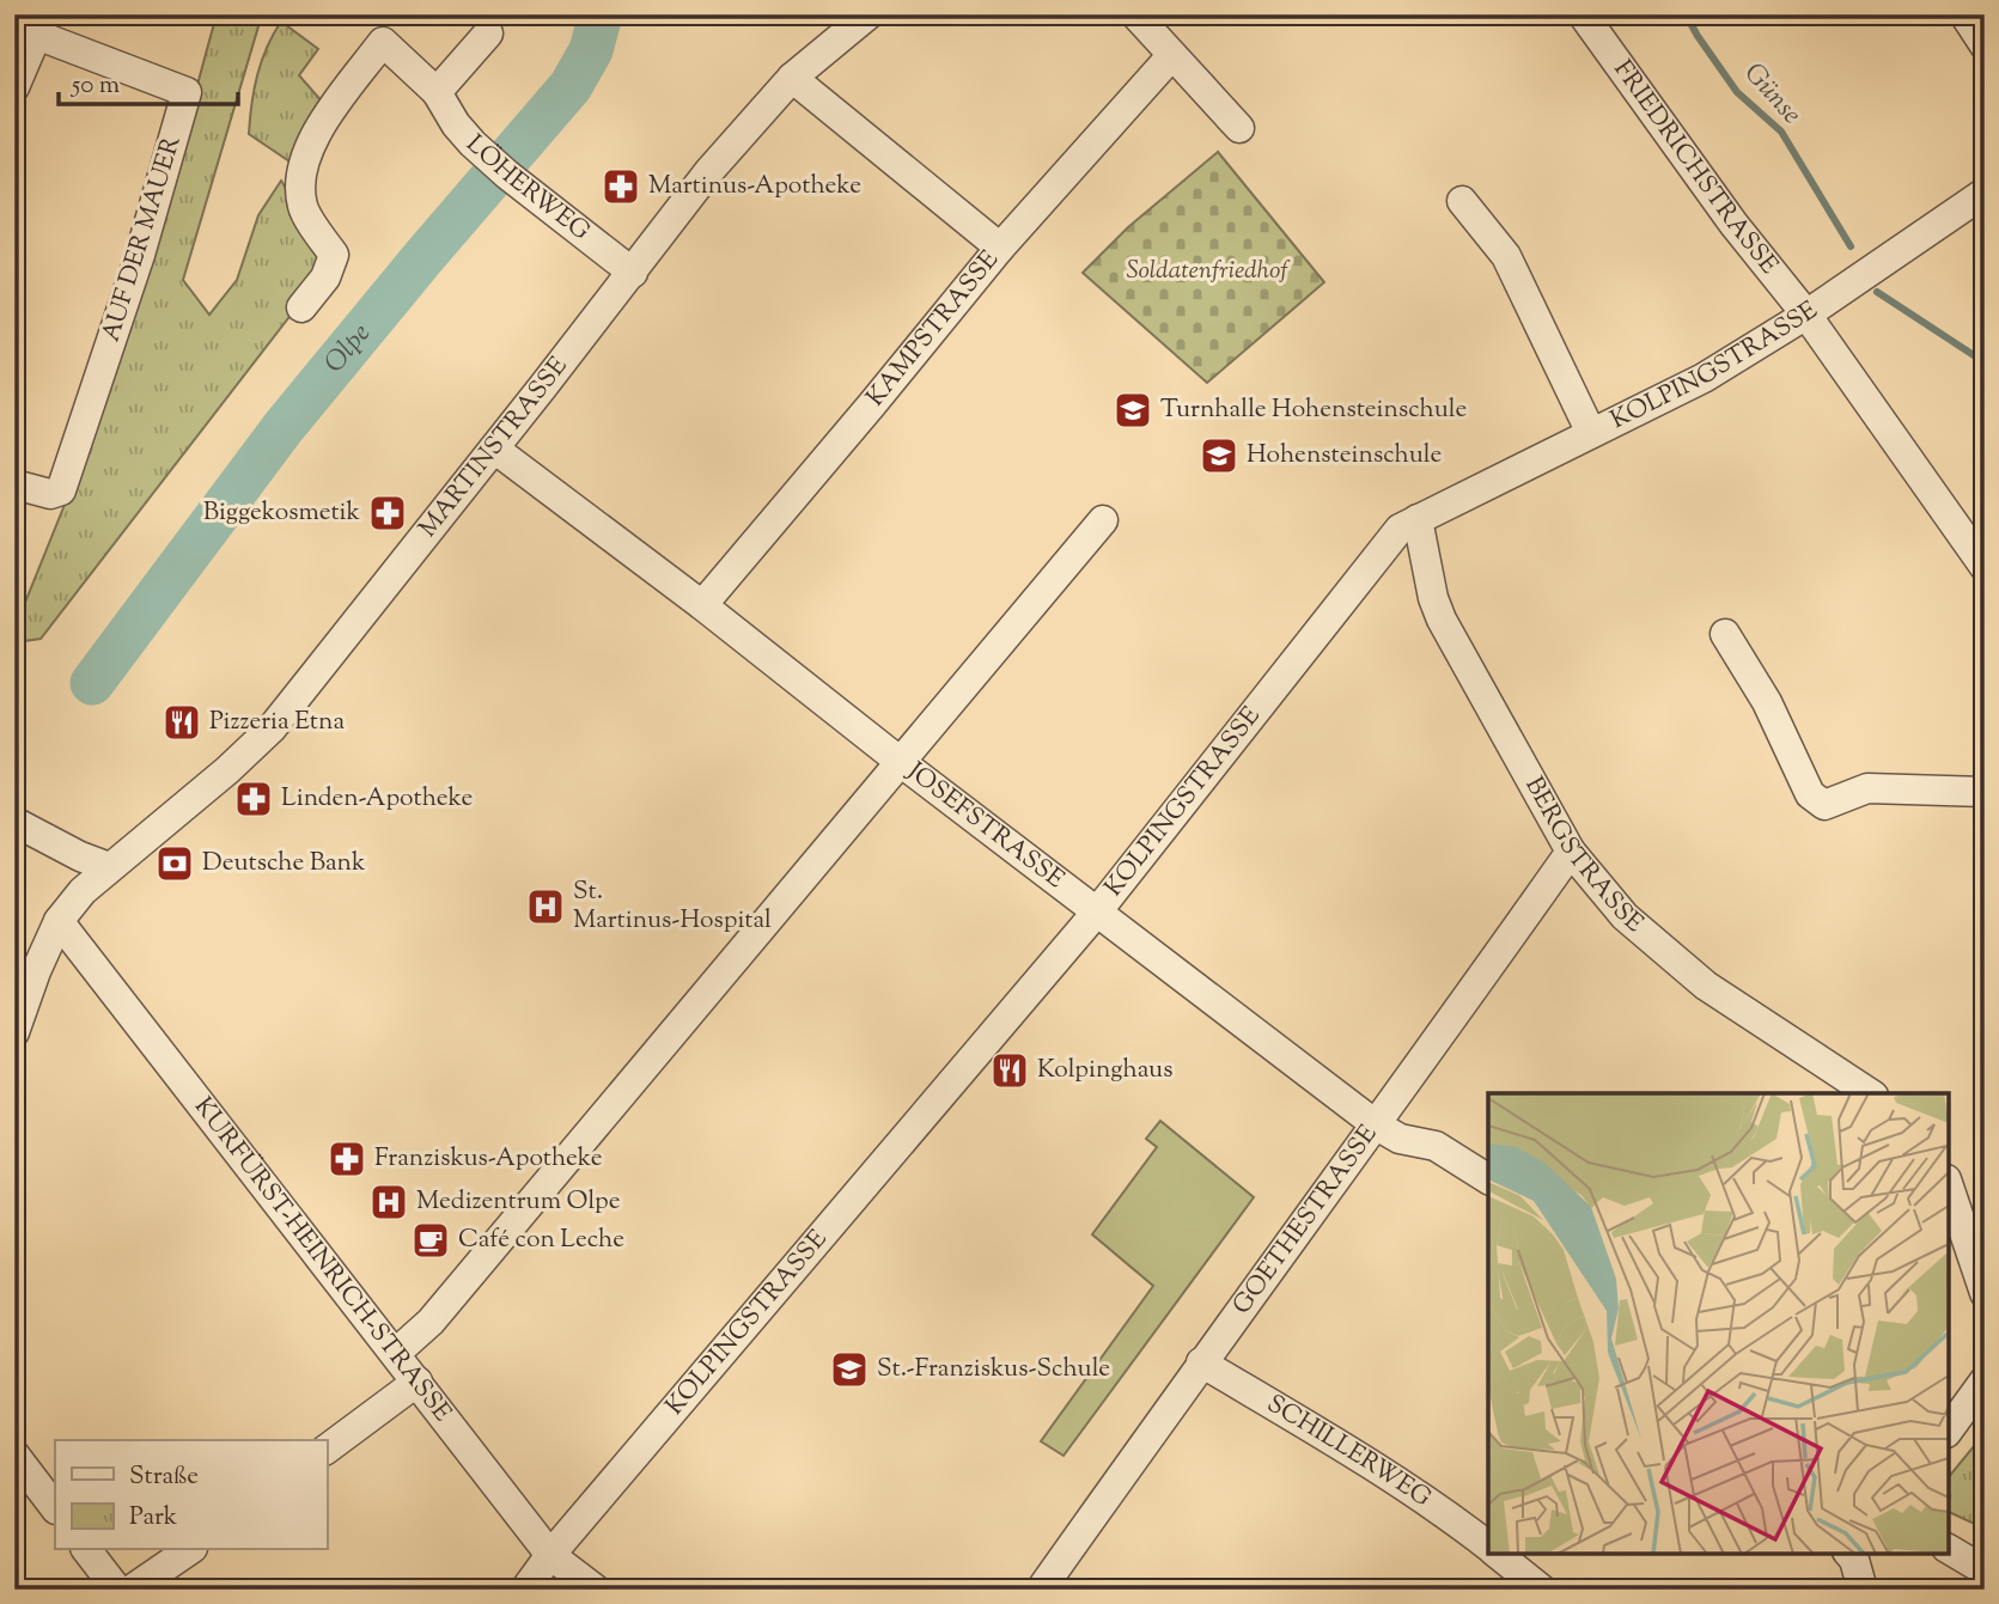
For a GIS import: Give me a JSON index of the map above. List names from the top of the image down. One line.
{"streets":{"street":["FRIEDRICHSTRASSE","LÖHERWEG","AUF DER MAUER","KAMPSTRASSE","KOLPINGSTRASSE","MARTINSTRASSE","JOSEFSTRASSE","BERGSTRASSE","GOETHESTRASSE","KURFÜRST-HEINRICH-STRASSE","SCHILLERWEG"]},"crossings":[["FRIEDRICHSTRASSE","KOLPINGSTRASSE"],["LÖHERWEG","MARTINSTRASSE"],["KAMPSTRASSE","JOSEFSTRASSE"],["KOLPINGSTRASSE","JOSEFSTRASSE"],["KOLPINGSTRASSE","BERGSTRASSE"],["KOLPINGSTRASSE","KURFÜRST-HEINRICH-STRASSE"],["MARTINSTRASSE","JOSEFSTRASSE"],["MARTINSTRASSE","KURFÜRST-HEINRICH-STRASSE"],["JOSEFSTRASSE","GOETHESTRASSE"],["BERGSTRASSE","GOETHESTRASSE"],["GOETHESTRASSE","SCHILLERWEG"]],"water":["Günse","Olpe"],"parks":["Soldatenfriedhof"],"places":{"pharmacy":["Martinus-Apotheke","Biggekosmetik","Linden-Apotheke","Franziskus-Apotheke"],"school or university":["Turnhalle Hohensteinschule","Hohensteinschule","St.-Franziskus-Schule"],"restaurant":["Pizzeria Etna","Kolpinghaus"],"bank":["Deutsche Bank"],"hospital":["St. Martinus-Hospital","Medizentrum Olpe"],"cafe":["Café con Leche"]},"legend":["Straße","Park"],"scale_bar":"50 m"}
